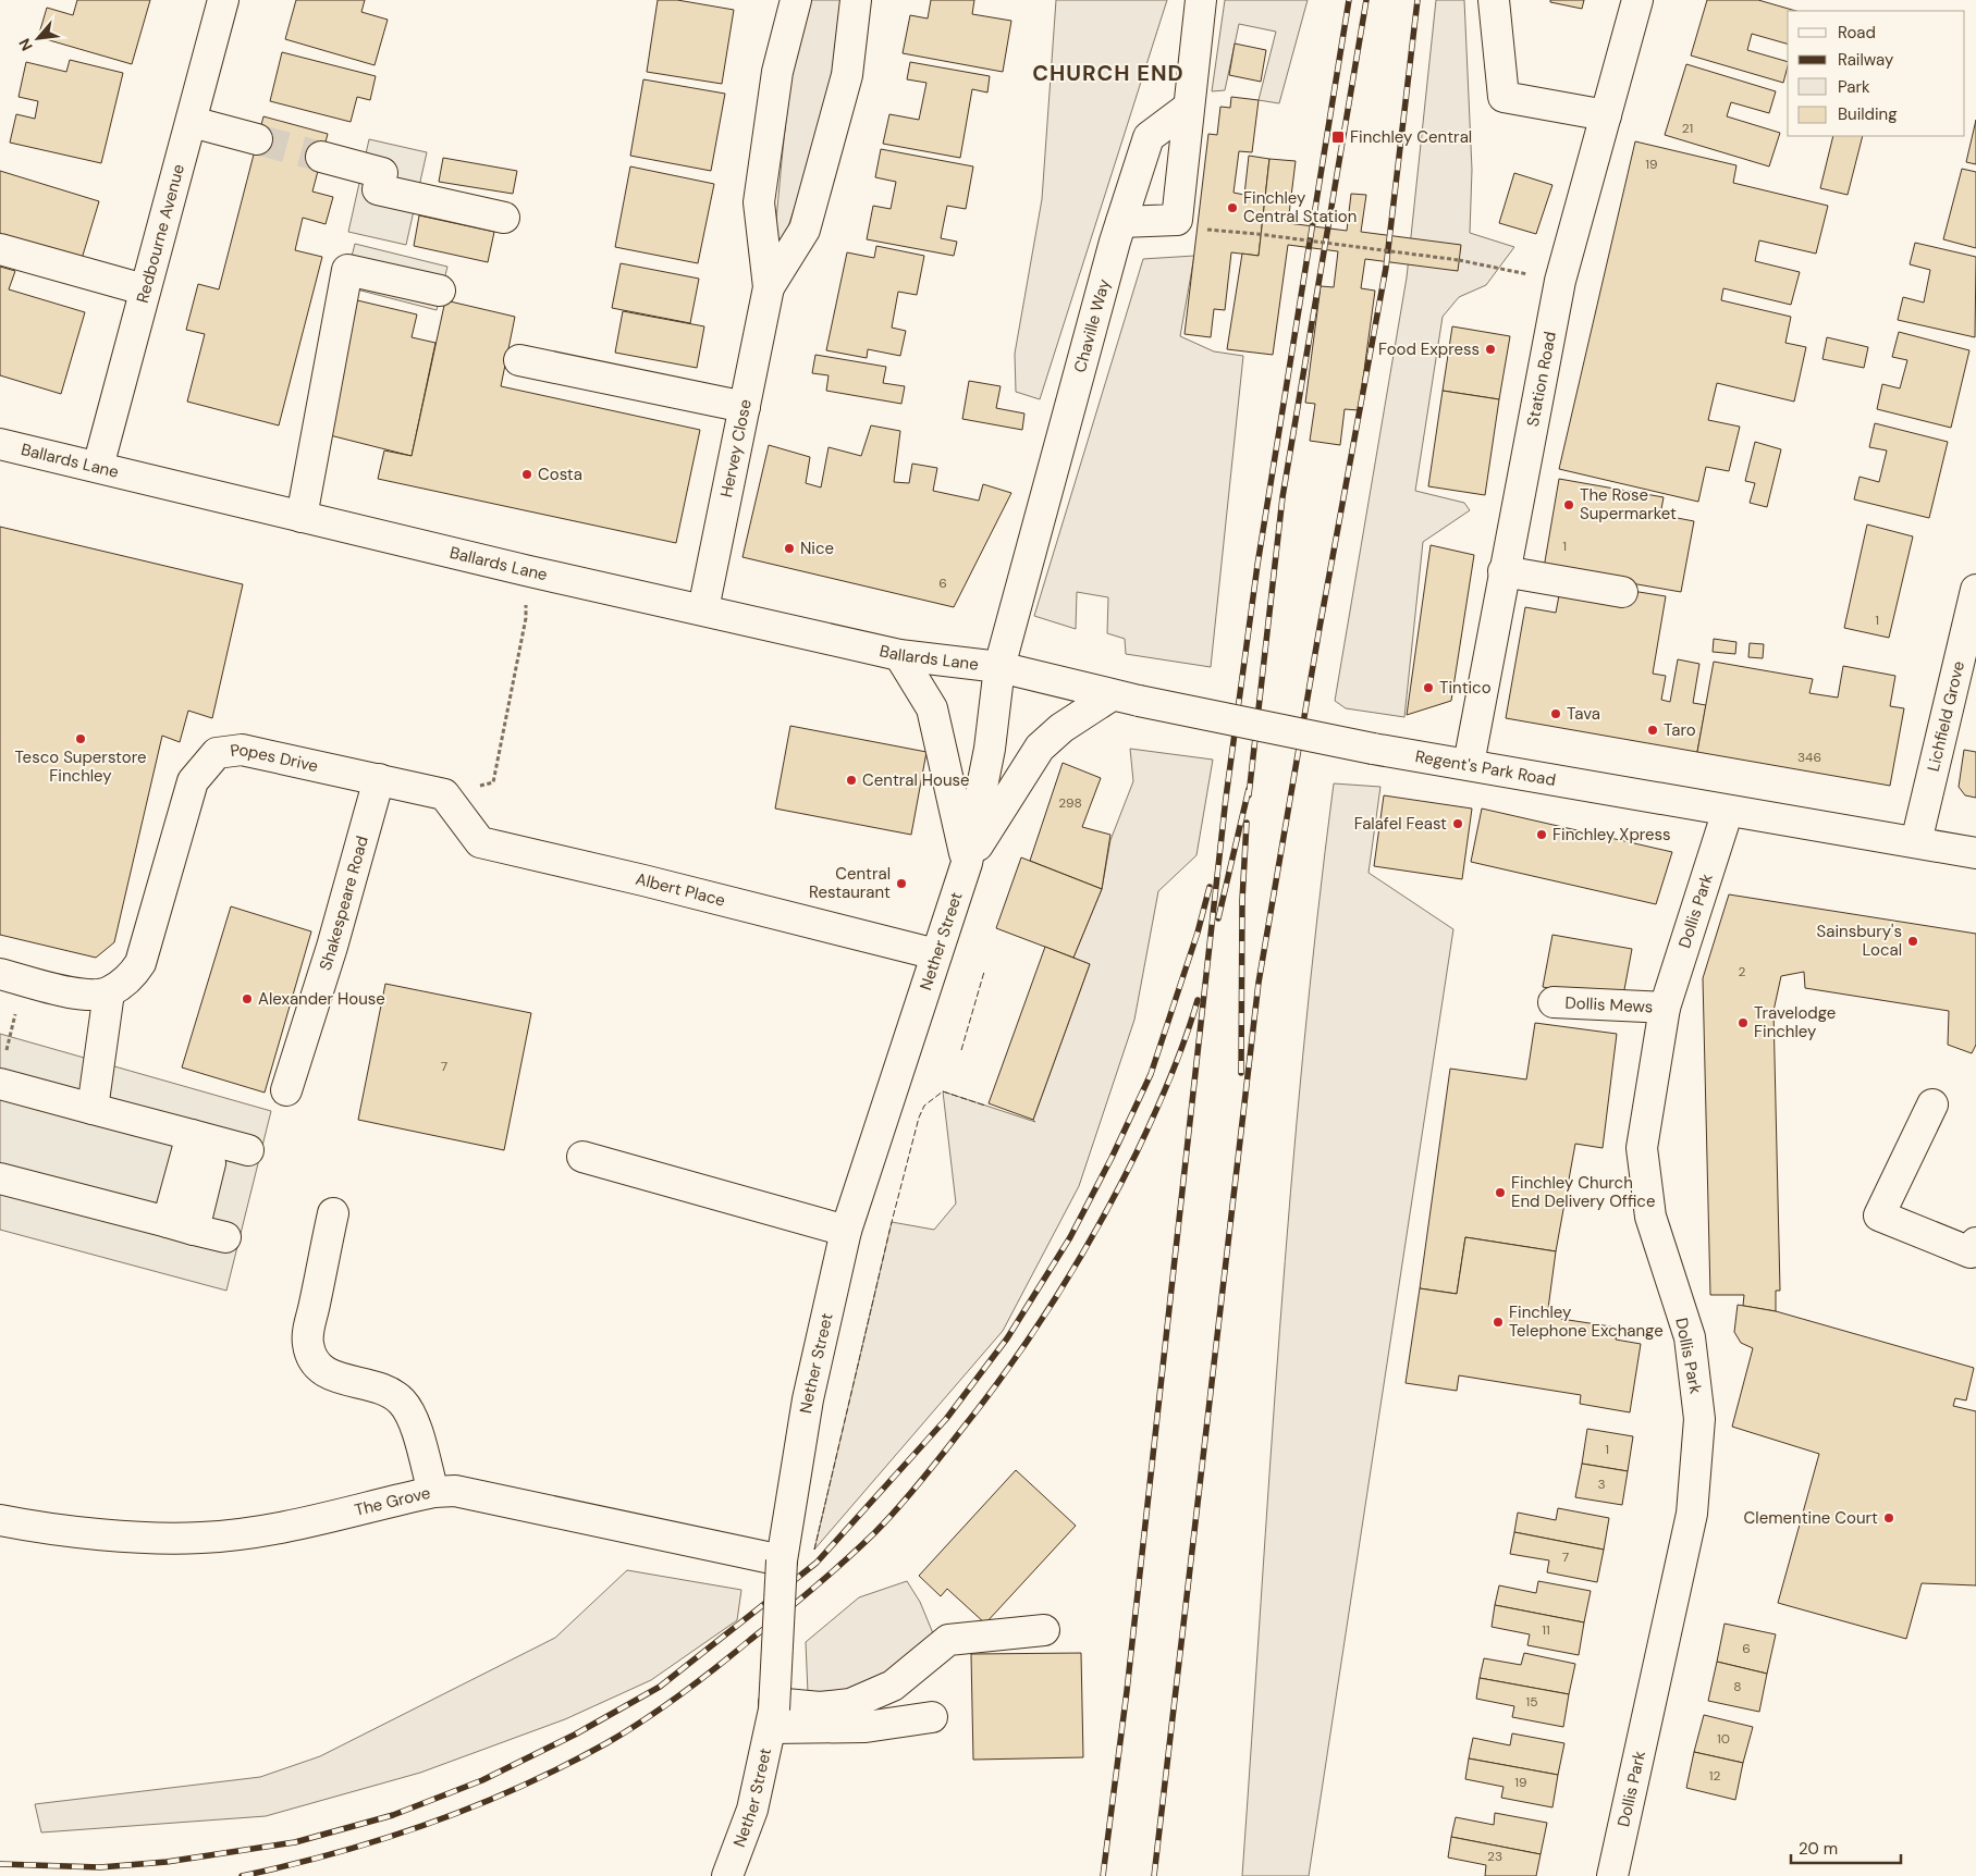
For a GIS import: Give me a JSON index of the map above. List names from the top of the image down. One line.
{"streets":{"street":["Redbourne Avenue","Chaville Way","Station Road","Hervey Close","Ballards Lane","Lichfield Grove","Popes Drive","Regent's Park Road","Albert Place","Shakespeare Road","Dollis Park","Nether Street","Dollis Mews","The Grove"]},"crossings":[["Redbourne Avenue","Ballards Lane"],["Chaville Way","Ballards Lane"],["Chaville Way","Regent's Park Road"],["Chaville Way","Nether Street"],["Station Road","Regent's Park Road"],["Hervey Close","Ballards Lane"],["Ballards Lane","Regent's Park Road"],["Ballards Lane","Nether Street"],["Lichfield Grove","Regent's Park Road"],["Popes Drive","Albert Place"],["Popes Drive","Shakespeare Road"],["Regent's Park Road","Dollis Park"],["Regent's Park Road","Nether Street"],["Albert Place","Nether Street"],["Dollis Park","Dollis Mews"],["Nether Street","The Grove"]],"districts":["CHURCH END"],"places":{"transit":["Finchley Central"],"other":["Finchley Central Station","Food Express","Costa","The Rose Supermarket","Nice","Tintico","Tava","Taro","Tesco Superstore Finchley","Central House","Falafel Feast","Finchley Xpress","Central Restaurant","Sainsbury's Local","Alexander House","Travelodge Finchley","Finchley Church End Delivery Office","Finchley Telephone Exchange","Clementine Court"]},"house_numbers":["21","19","1","6","1","346","298","2","7","1","3","7","11","6","8","15","10","12","19","23"],"legend":["Road","Railway","Park","Building"],"scale_bar":"20 m","north":"bottom left"}
